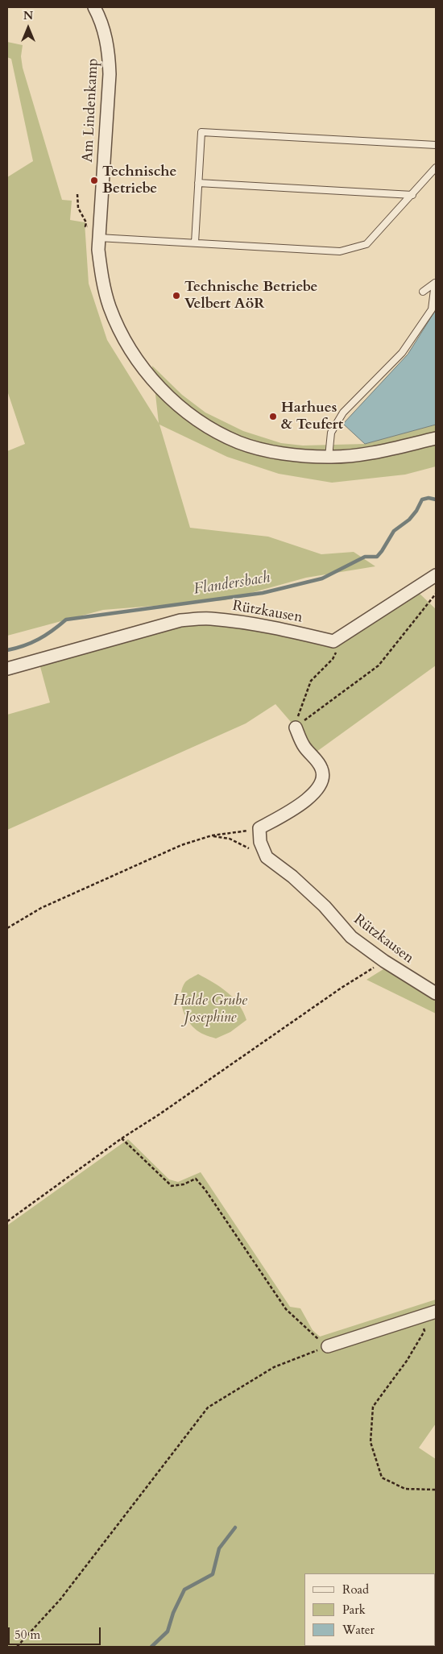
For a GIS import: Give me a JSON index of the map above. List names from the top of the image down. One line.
{"streets":{"street":["Am Lindenkamp","Rützkausen"]},"water":["Flandersbach"],"parks":["Halde Grube Josephine"],"places":["Technische Betriebe","Technische Betriebe Velbert AöR","Harhues & Teufert"],"legend":["Road","Park","Water"],"scale_bar":"50 m","north":"top"}
